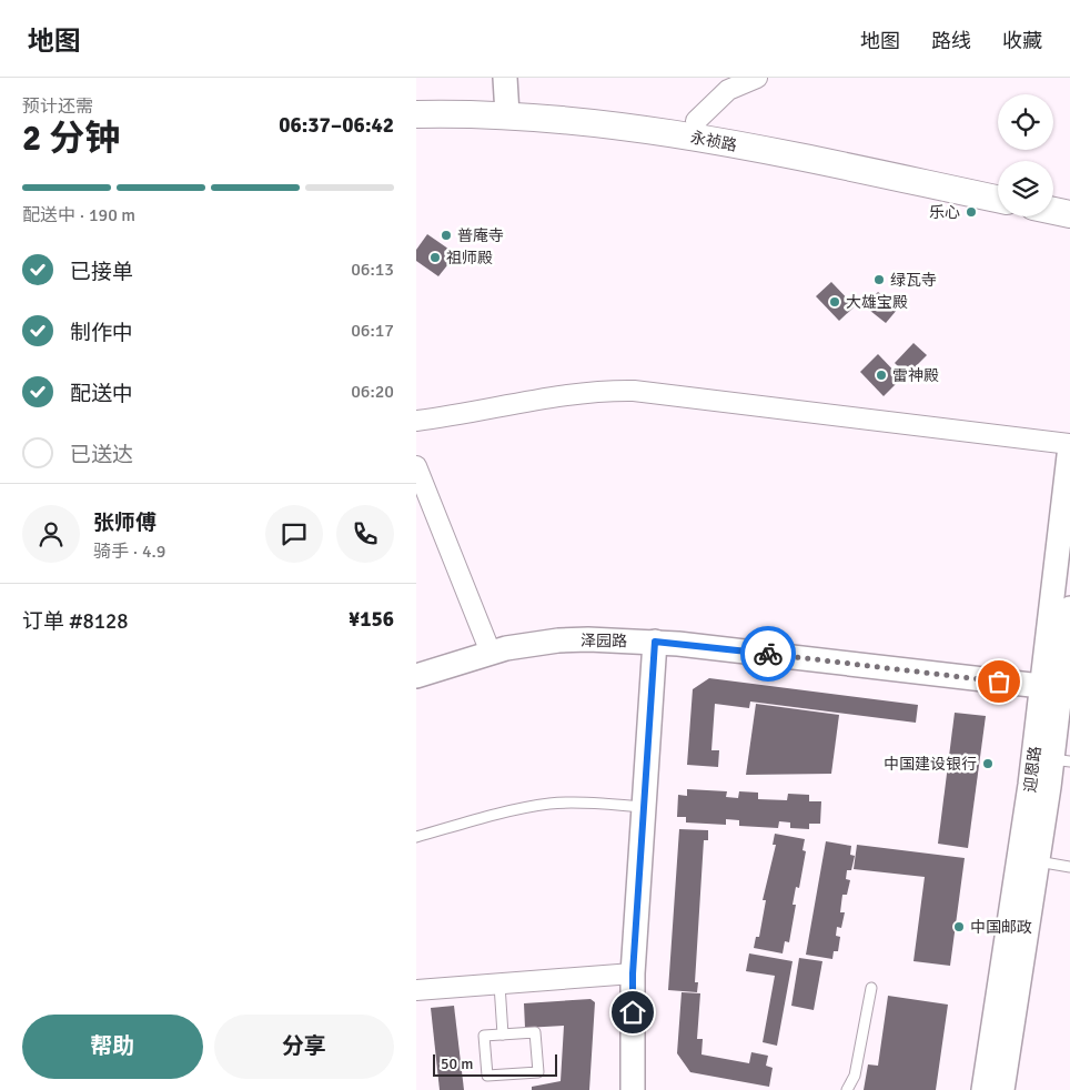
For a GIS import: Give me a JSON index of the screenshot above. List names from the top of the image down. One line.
{"streets":{"main road":["永祯路"],"street":["泽园路","迎恩路"]},"crossings":[["泽园路","迎恩路"]],"places":["乐心","普庵寺","祖师殿","绿瓦寺","大雄宝殿","雷神殿","中国建设银行","中国邮政"],"scale_bar":"50 m","page":{"header":"地图","nav":["地图","路线","收藏"],"heading":["2 分钟","预计还需","06:37–06:42"],"panel":["张师傅","骑手 · 4.9","订单 #8128","¥156"],"bar":"配送中 · 190 m","list":[["已接单","06:13"],["制作中","06:17"],["配送中","06:20"],"已送达"],"buttons":["帮助","分享"],"scale":"50 m"}}
